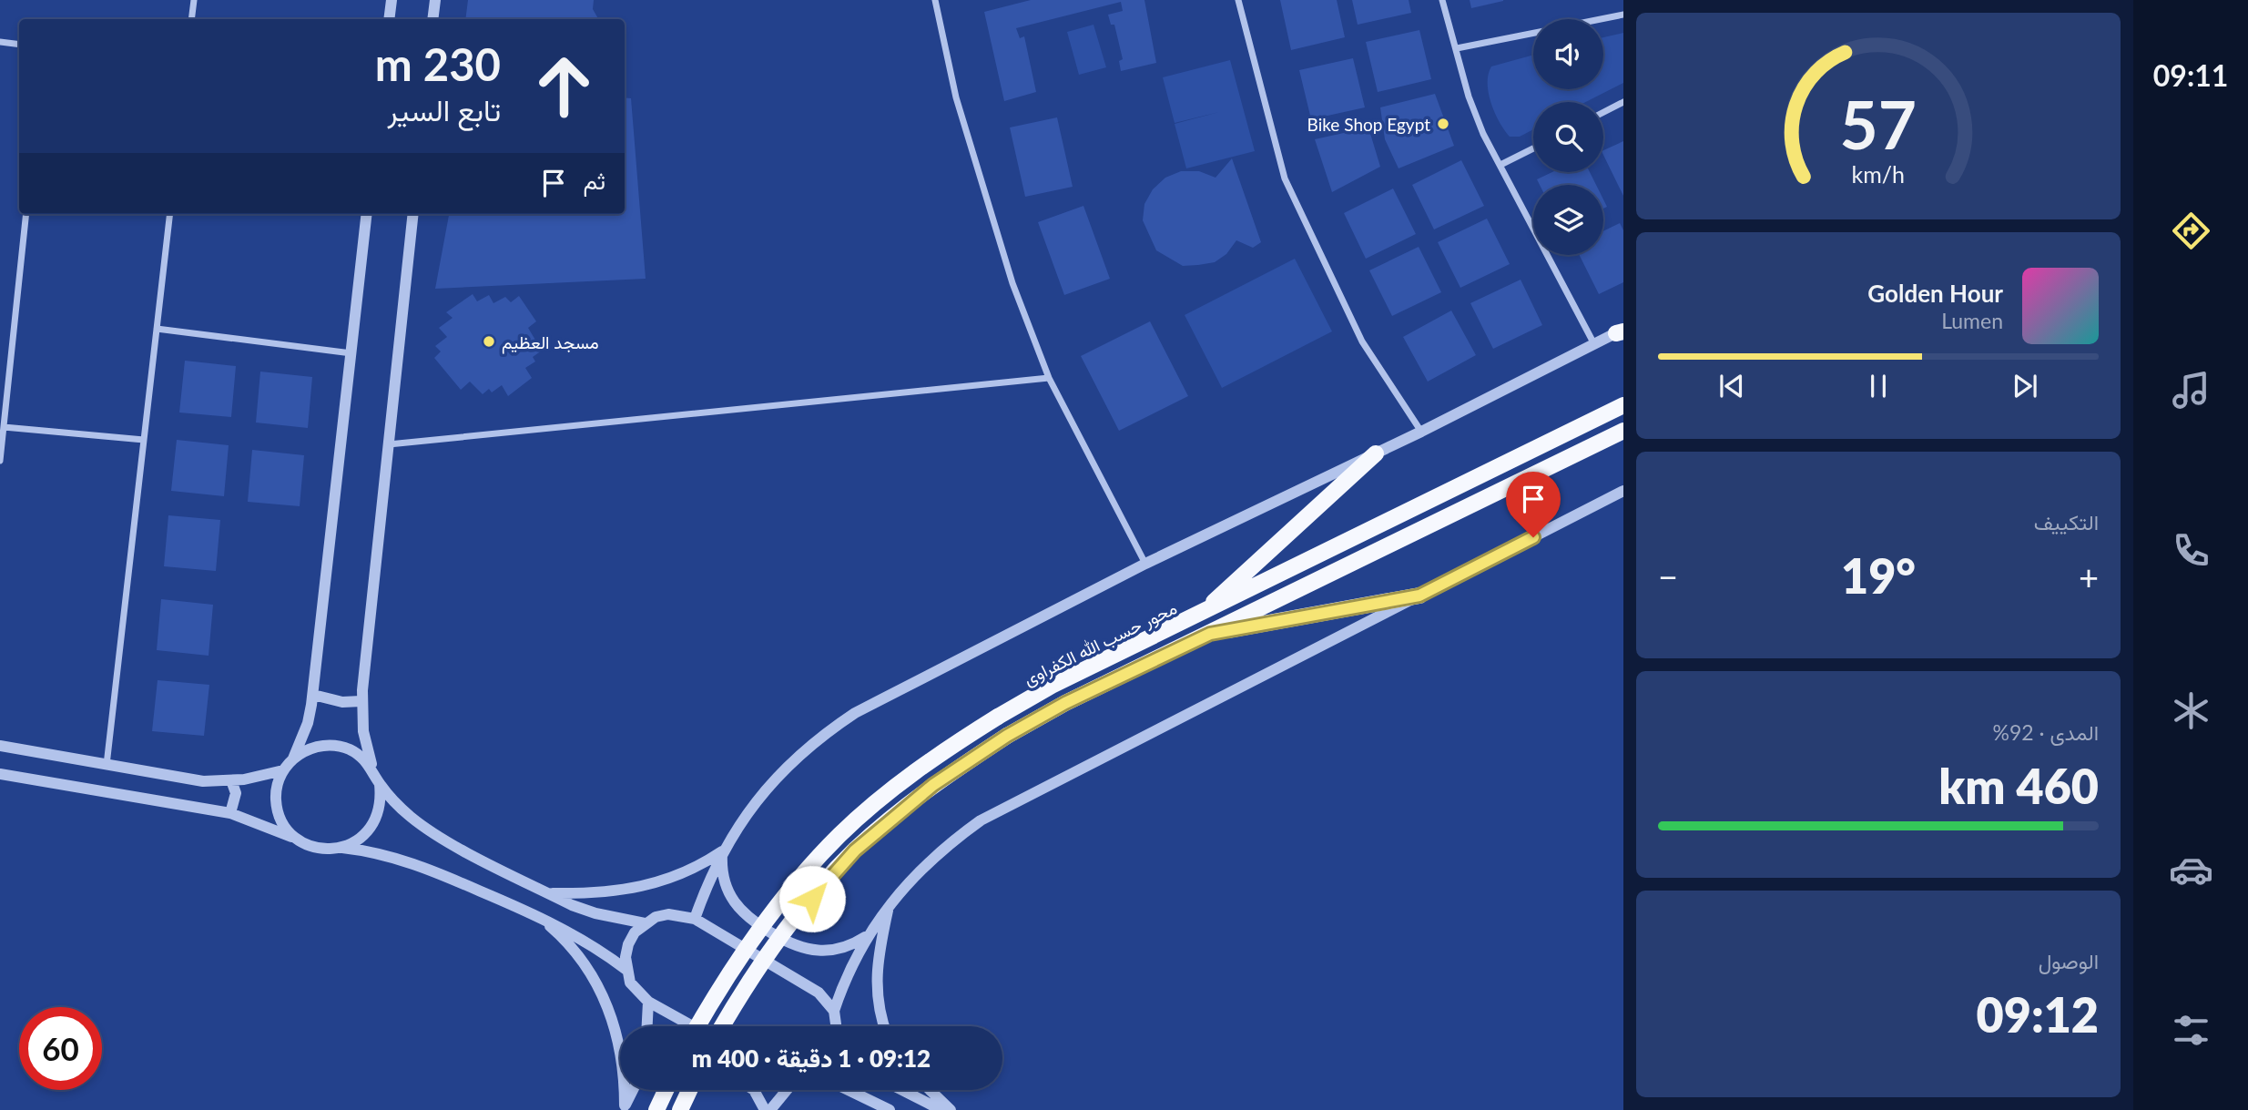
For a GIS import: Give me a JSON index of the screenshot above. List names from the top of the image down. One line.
{"streets":{"main road":["محور حسب الله الكفراوى"]},"places":["Bike Shop Egypt","مسجد العظيم"],"page":{"tabs":"09:11","turn":["230 m","تابع السير"],"then":"ثم","song":["Golden Hour","Lumen"],"tile":["التكييف",["المدى · 92%","460 km"],["الوصول","09:12"]],"heat":["−","19°","+"],"limit":"60","trip":"09:12 · 1 دقيقة · 400 m","gauge":["57","km/h"]}}
